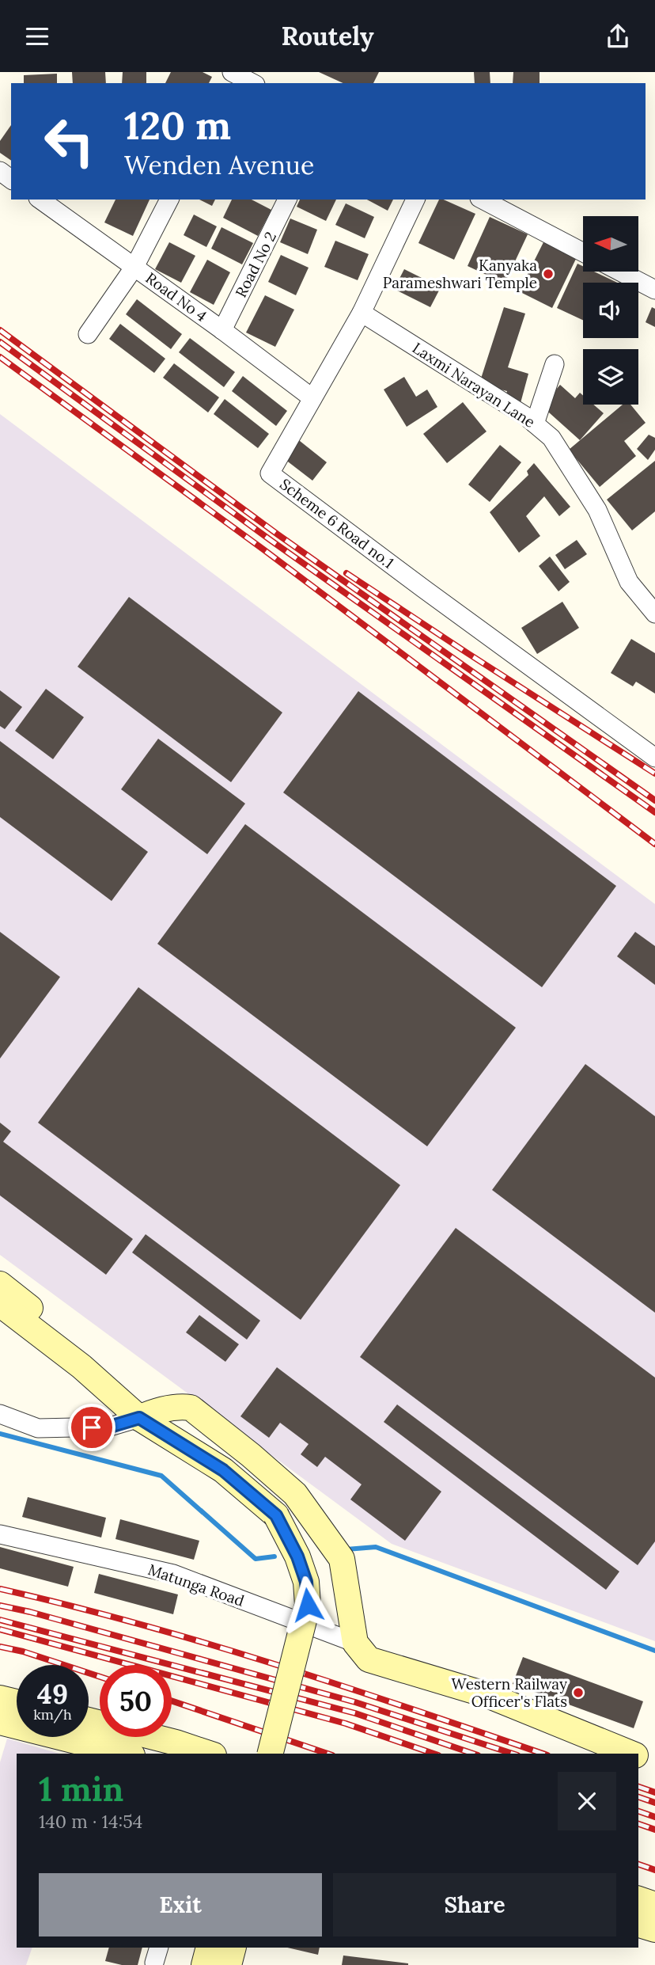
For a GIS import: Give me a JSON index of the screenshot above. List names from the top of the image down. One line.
{"streets":{"street":["Road No 2","Road No 4","Laxmi Narayan Lane","Scheme 6 Road no.1","Matunga Road"]},"crossings":[["Road No 2","Road No 4"],["Road No 4","Scheme 6 Road no.1"],["Laxmi Narayan Lane","Scheme 6 Road no.1"]],"places":["Kanyaka Parameshwari Temple","Western Railway Officer's Flats"],"north":"left","page":{"header":"Routely","turn":["120 m","Wenden Avenue"],"speed":"49 km/h","limit":"50","heading":["1 min","140 m · 14:54"],"buttons":["Exit","Share"]}}
